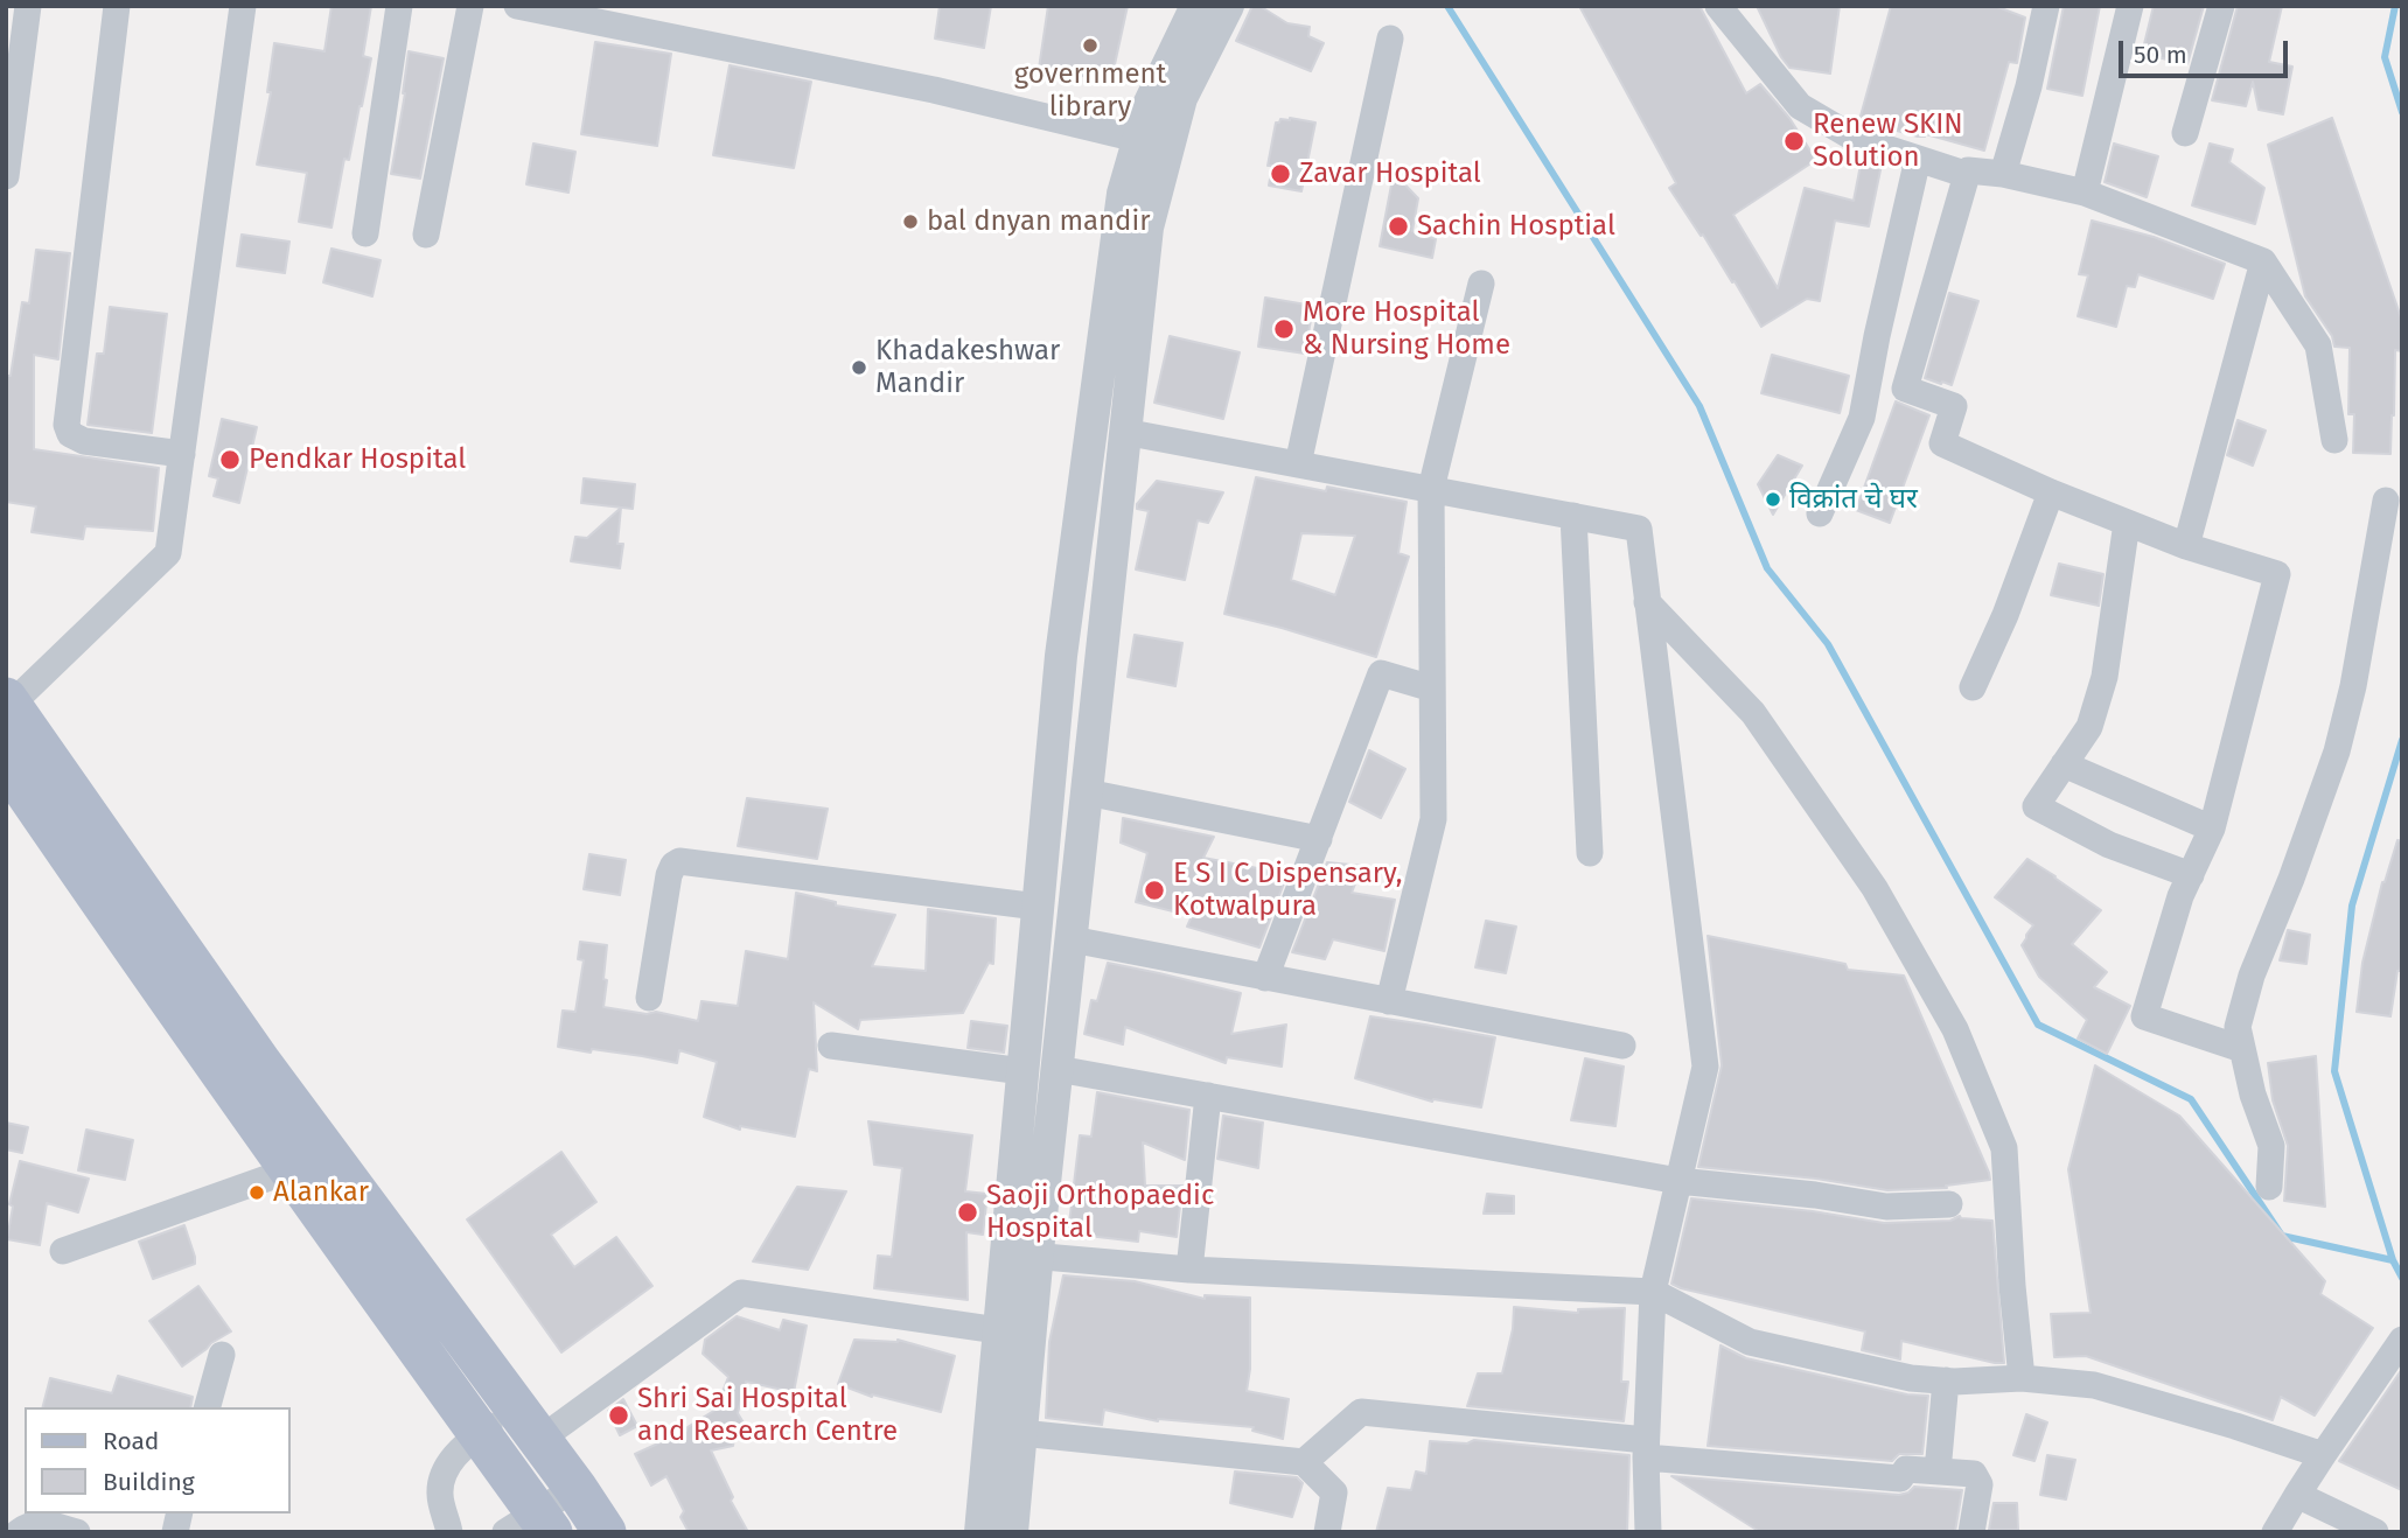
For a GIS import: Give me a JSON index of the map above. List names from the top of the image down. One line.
{"places":["government library","Renew SKIN Solution","Zavar Hospital","bal dnyan mandir","Sachin Hosptial","More Hospital & Nursing Home","Khadakeshwar Mandir","Pendkar Hospital","विक्रांत चे घर","E S I C Dispensary, Kotwalpura","Alankar","Saoji Orthopaedic Hospital","Shri Sai Hospital and Research Centre"],"legend":["Road","Building"],"scale_bar":"50 m"}
